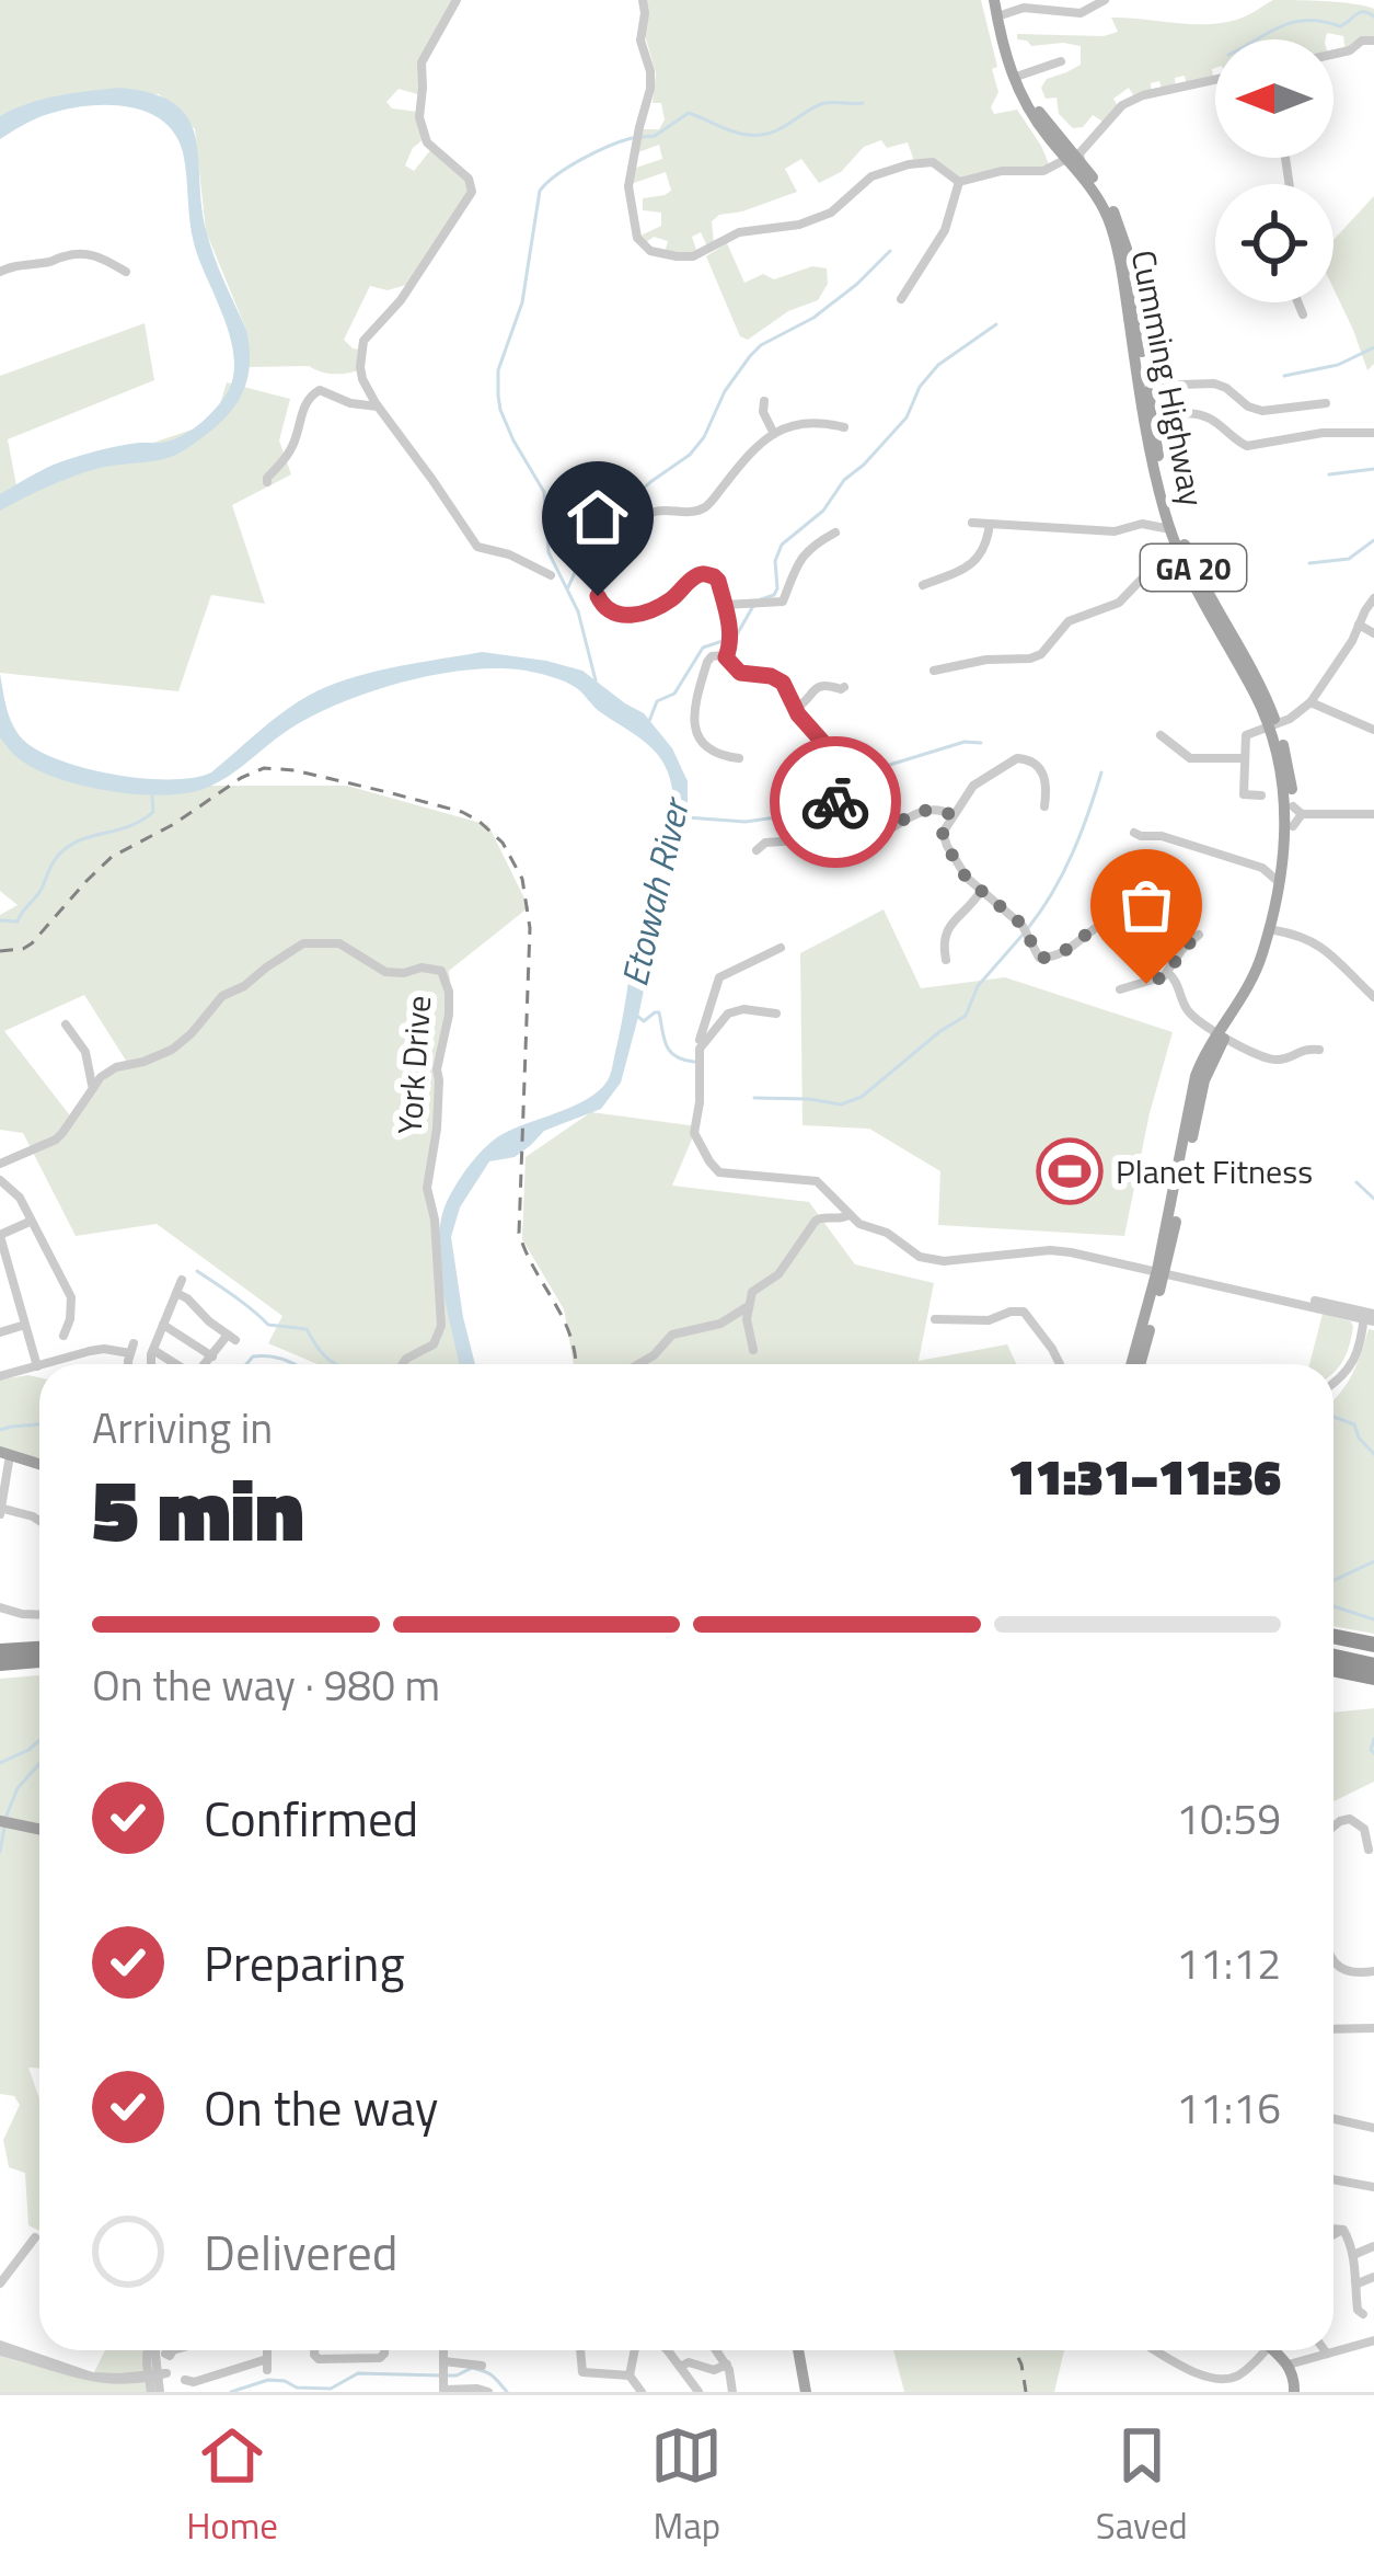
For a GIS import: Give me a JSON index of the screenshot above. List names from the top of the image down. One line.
{"streets":{"main road":["Cumming Highway","GA 20"],"street":["York Drive"]},"water":["Etowah River"],"places":{"sports":["Planet Fitness"]},"north":"left","page":{"heading":["5 min","Arriving in","11:31–11:36"],"bar":"On the way · 980 m","list":[["Confirmed","10:59"],["Preparing","11:12"],["On the way","11:16"],"Delivered"],"tabs":["Home","Map","Saved"]}}
